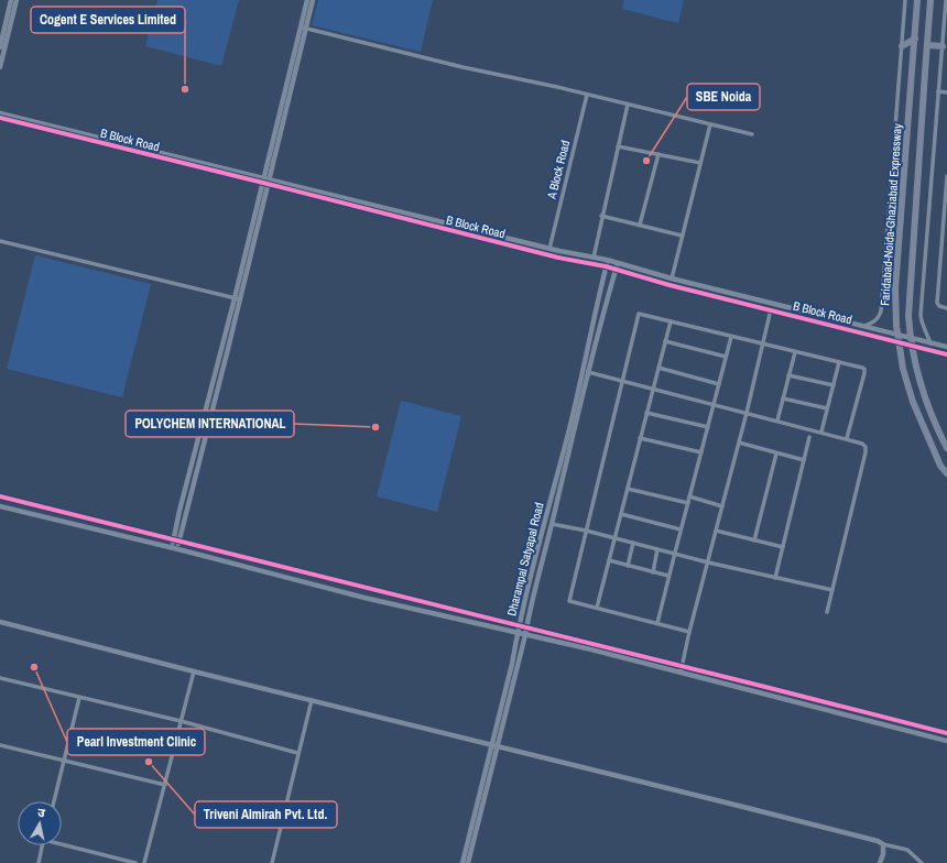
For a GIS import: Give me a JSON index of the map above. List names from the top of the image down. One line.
{"streets":{"main road":["Faridabad-Noida-Ghaziabad Expressway"],"street":["B Block Road","A Block Road","Dharampal Satyapal Road"]},"crossings":[["B Block Road","A Block Road"],["B Block Road","Dharampal Satyapal Road"]],"places":["Cogent E Services Limited","SBE Noida","POLYCHEM INTERNATIONAL","Pearl Investment Clinic","Triveni Almirah Pvt. Ltd."],"north":"top"}
